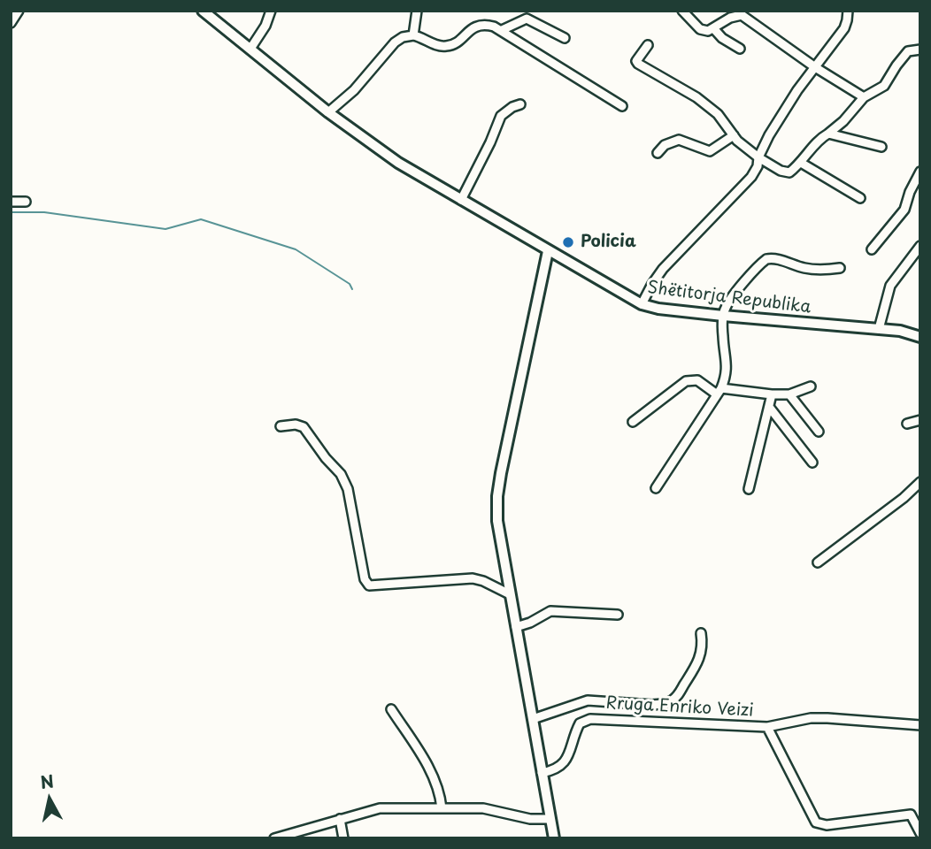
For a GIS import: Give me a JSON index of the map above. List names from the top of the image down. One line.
{"streets":{"main road":["Shëtitorja Republika"],"street":["Rruga Enriko Veizi"]},"places":["Policia"],"north":"top"}
